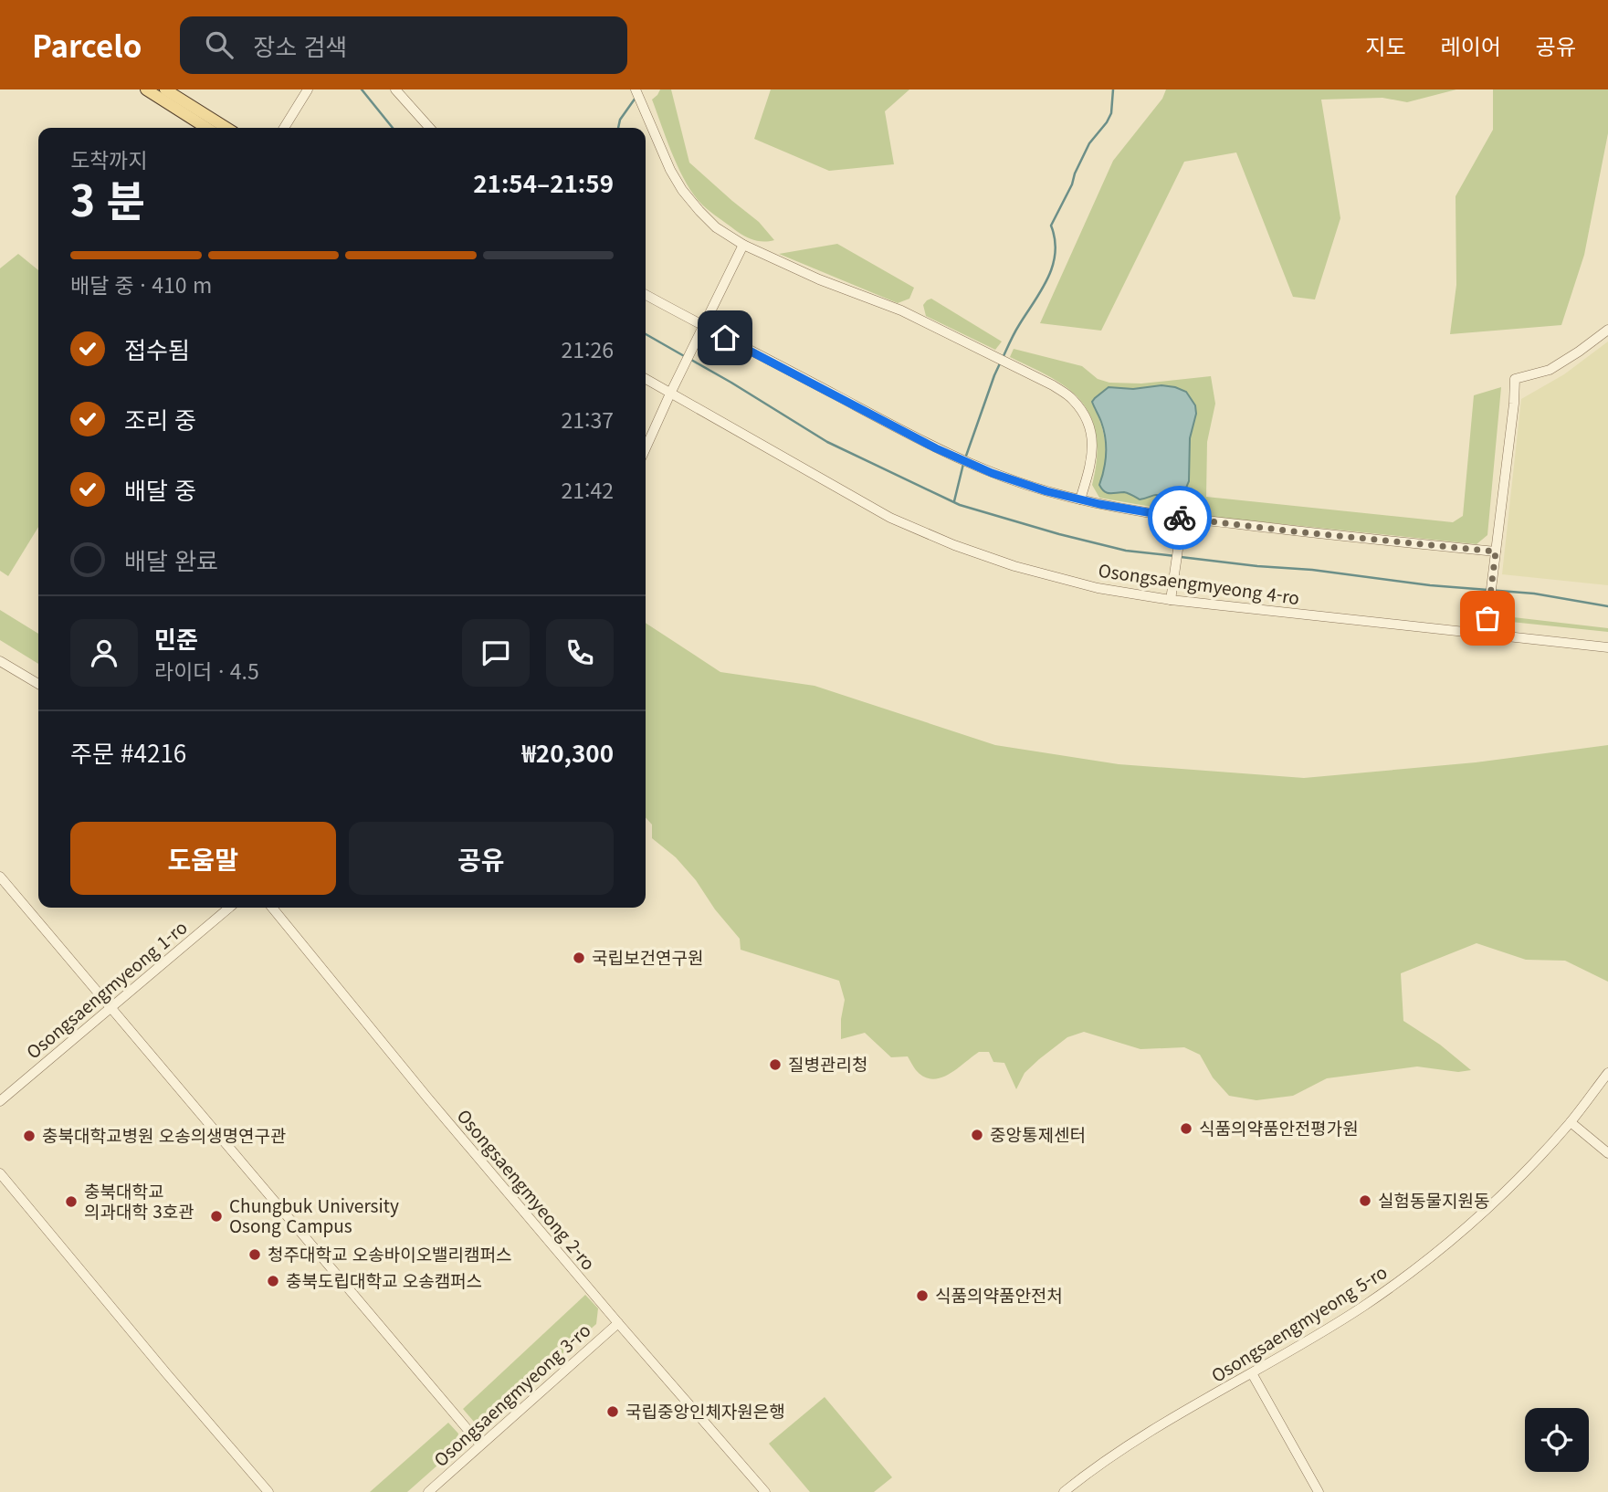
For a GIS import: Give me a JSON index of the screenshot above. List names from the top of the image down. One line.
{"streets":{"street":["Osongsaengmyeong 4-ro","Osongsaengmyeong 1-ro","Osongsaengmyeong 2-ro","Osongsaengmyeong 5-ro","Osongsaengmyeong 3-ro"]},"crossings":[["Osongsaengmyeong 2-ro","Osongsaengmyeong 3-ro"]],"places":["국립보건연구원","질병관리청","식품의약품안전평가원","중앙통제센터","충북대학교병원 오송의생명연구관","실험동물지원동","충북대학교 의과대학 3호관","Chungbuk University Osong Campus","청주대학교 오송바이오밸리캠퍼스","충북도립대학교 오송캠퍼스","식품의약품안전처","국립중앙인체자원은행"],"page":{"header":"Parcelo","search":"장소 검색","nav":["지도","레이어","공유"],"heading":["3 분","도착까지","21:54–21:59"],"panel":["민준","라이더 · 4.5","주문 #4216","₩20,300"],"bar":"배달 중 · 410 m","list":[["접수됨","21:26"],["조리 중","21:37"],["배달 중","21:42"],"배달 완료"],"buttons":["도움말","공유"]}}
